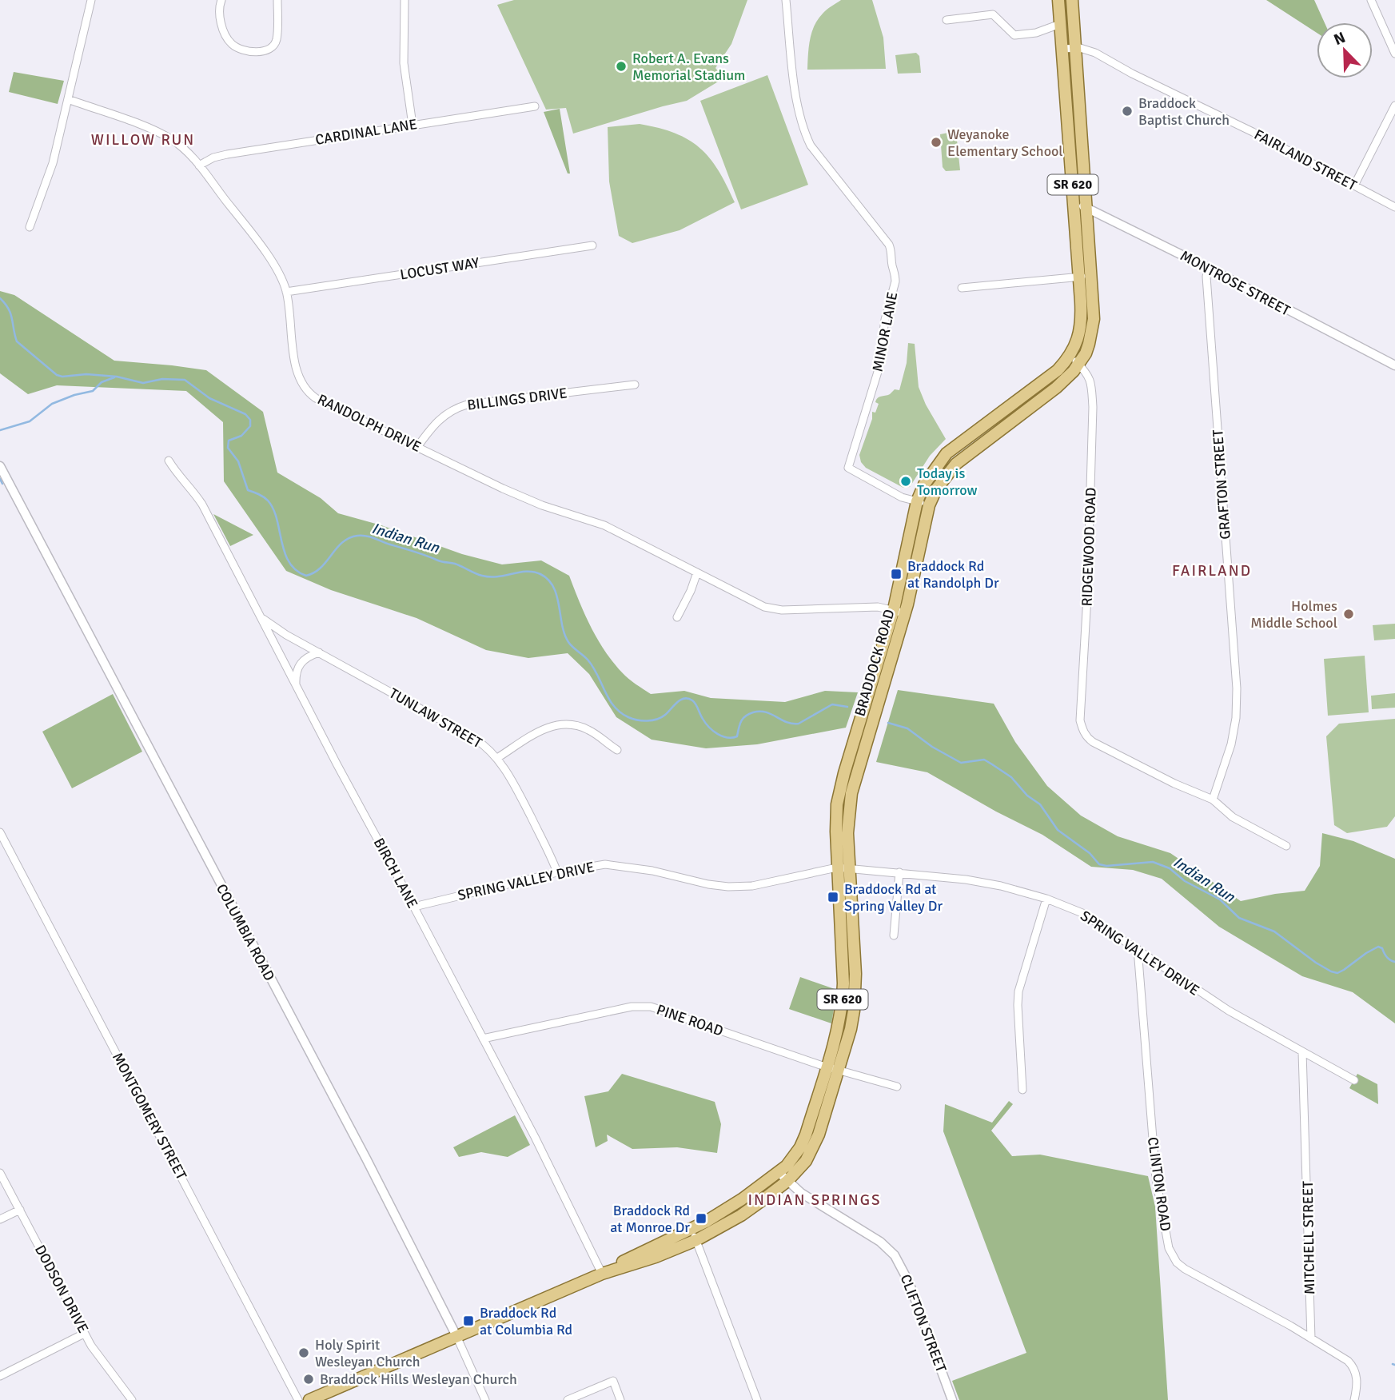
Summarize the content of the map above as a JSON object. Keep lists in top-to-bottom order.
{
  "streets": {
    "main road": ["SR 620", "BRADDOCK ROAD"],
    "street": [
      "CARDINAL LANE",
      "FAIRLAND STREET",
      "LOCUST WAY",
      "MONTROSE STREET",
      "MINOR LANE",
      "BILLINGS DRIVE",
      "RANDOLPH DRIVE",
      "GRAFTON STREET",
      "RIDGEWOOD ROAD",
      "TUNLAW STREET",
      "BIRCH LANE",
      "SPRING VALLEY DRIVE",
      "COLUMBIA ROAD",
      "PINE ROAD",
      "MONTGOMERY STREET",
      "CLINTON ROAD",
      "MITCHELL STREET",
      "DODSON DRIVE",
      "CLIFTON STREET"
    ]
  },
  "crossings": [
    ["CARDINAL LANE", "RANDOLPH DRIVE"],
    ["FAIRLAND STREET", "BRADDOCK ROAD"],
    ["LOCUST WAY", "RANDOLPH DRIVE"],
    ["MONTROSE STREET", "GRAFTON STREET"],
    ["MONTROSE STREET", "BRADDOCK ROAD"],
    ["MINOR LANE", "BRADDOCK ROAD"],
    ["BILLINGS DRIVE", "RANDOLPH DRIVE"],
    ["RANDOLPH DRIVE", "BRADDOCK ROAD"],
    ["GRAFTON STREET", "RIDGEWOOD ROAD"],
    ["RIDGEWOOD ROAD", "BRADDOCK ROAD"],
    ["BRADDOCK ROAD", "BIRCH LANE"],
    ["BRADDOCK ROAD", "SPRING VALLEY DRIVE"],
    ["BRADDOCK ROAD", "COLUMBIA ROAD"],
    ["BRADDOCK ROAD", "PINE ROAD"],
    ["BRADDOCK ROAD", "CLIFTON STREET"],
    ["TUNLAW STREET", "BIRCH LANE"],
    ["TUNLAW STREET", "SPRING VALLEY DRIVE"],
    ["BIRCH LANE", "SPRING VALLEY DRIVE"],
    ["BIRCH LANE", "PINE ROAD"],
    ["SPRING VALLEY DRIVE", "CLINTON ROAD"],
    ["SPRING VALLEY DRIVE", "MITCHELL STREET"],
    ["CLINTON ROAD", "MITCHELL STREET"]
  ],
  "districts": ["WILLOW RUN", "FAIRLAND", "INDIAN SPRINGS"],
  "water": ["Indian Run"],
  "places": {
    "other": [
      "Robert A. Evans Memorial Stadium",
      "Braddock Baptist Church",
      "Weyanoke Elementary School",
      "Today is Tomorrow",
      "Holmes Middle School",
      "Holy Spirit Wesleyan Church",
      "Braddock Hills Wesleyan Church"
    ],
    "transit": [
      "Braddock Rd at Randolph Dr",
      "Braddock Rd at Spring Valley Dr",
      "Braddock Rd at Monroe Dr",
      "Braddock Rd at Columbia Rd"
    ]
  },
  "north": "top left"
}
